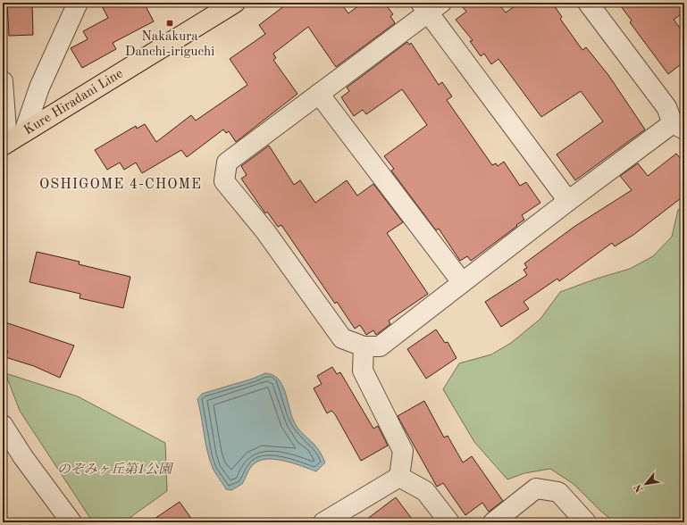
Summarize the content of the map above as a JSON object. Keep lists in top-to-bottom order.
{
  "streets": {
    "main road": ["Kure Hiradani Line"]
  },
  "districts": ["OSHIGOME 4-CHOME"],
  "parks": ["のぞみヶ丘第1公園"],
  "places": {
    "transit": ["Nakakura Danchi-iriguchi"]
  },
  "north": "bottom left"
}
